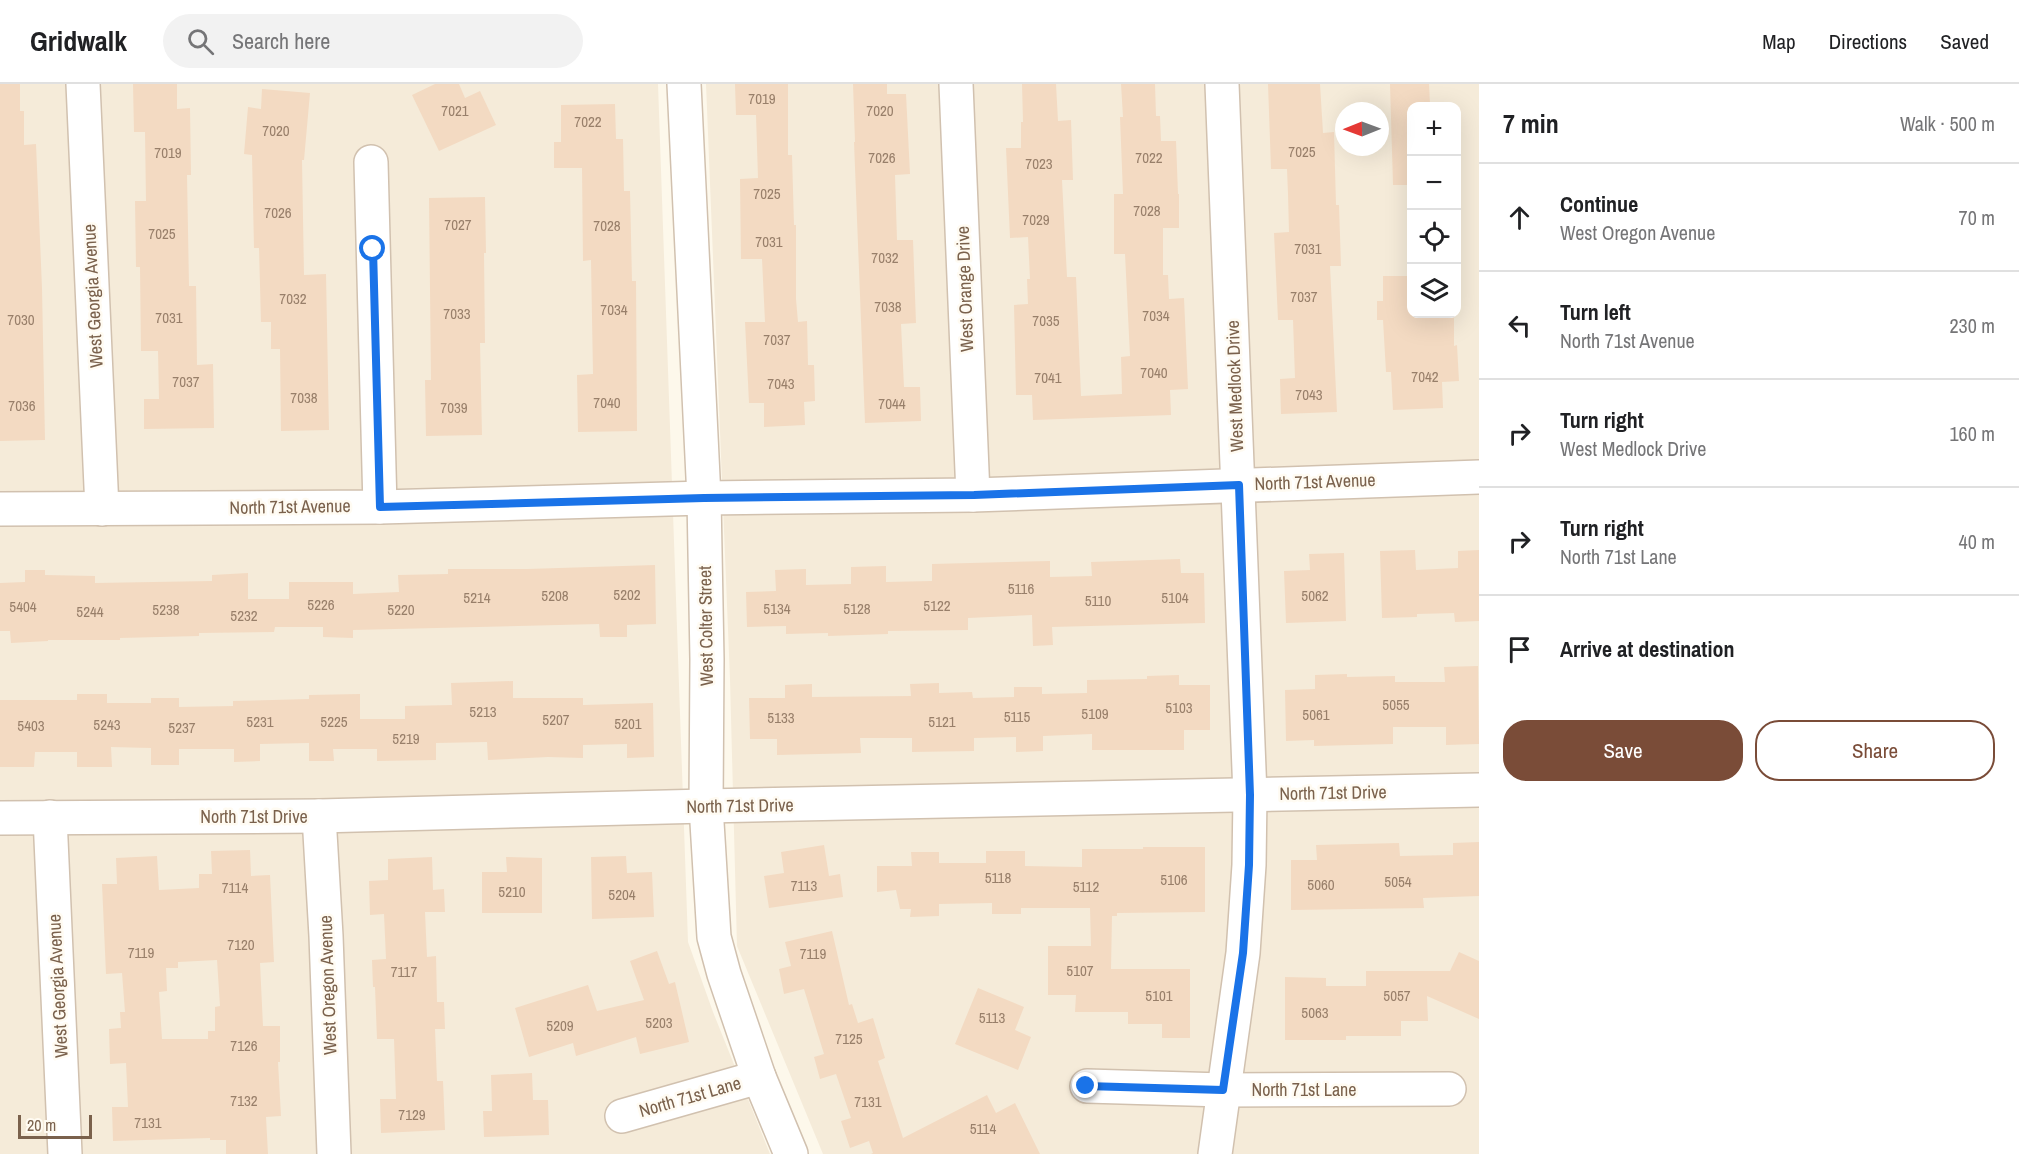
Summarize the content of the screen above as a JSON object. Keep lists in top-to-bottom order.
{
  "streets": {
    "street": [
      "West Orange Drive",
      "West Georgia Avenue",
      "West Medlock Drive",
      "North 71st Avenue",
      "West Colter Street",
      "North 71st Drive",
      "West Oregon Avenue",
      "North 71st Lane"
    ]
  },
  "crossings": [
    ["West Orange Drive", "North 71st Avenue"],
    ["West Georgia Avenue", "North 71st Avenue"],
    ["West Georgia Avenue", "North 71st Drive"],
    ["West Medlock Drive", "North 71st Avenue"],
    ["West Medlock Drive", "North 71st Drive"],
    ["West Medlock Drive", "North 71st Lane"],
    ["North 71st Avenue", "West Colter Street"],
    ["West Colter Street", "North 71st Drive"],
    ["West Colter Street", "North 71st Lane"],
    ["North 71st Drive", "West Oregon Avenue"]
  ],
  "house_numbers": [
    "7019",
    "7021",
    "7020",
    "7022",
    "7020",
    "7025",
    "7019",
    "7026",
    "7022",
    "7023",
    "7025",
    "7028",
    "7026",
    "7029",
    "7027",
    "7028",
    "7025",
    "7031",
    "7031",
    "7032",
    "7037",
    "7032",
    "7038",
    "7034",
    "7033",
    "7034",
    "7031",
    "7030",
    "7035",
    "7037",
    "7040",
    "7042",
    "7041",
    "7037",
    "7043",
    "7043",
    "7038",
    "7040",
    "7044",
    "7036",
    "7039",
    "5116",
    "5202",
    "5208",
    "5062",
    "5214",
    "5104",
    "5110",
    "5226",
    "5122",
    "5404",
    "5134",
    "5128",
    "5238",
    "5220",
    "5244",
    "5232",
    "5055",
    "5103",
    "5213",
    "5109",
    "5061",
    "5115",
    "5133",
    "5207",
    "5231",
    "5225",
    "5121",
    "5201",
    "5243",
    "5403",
    "5237",
    "5219",
    "5118",
    "5106",
    "5054",
    "5060",
    "7113",
    "5112",
    "7114",
    "5210",
    "5204",
    "7120",
    "7119",
    "7119",
    "5107",
    "7117",
    "5101",
    "5057",
    "5063",
    "5113",
    "5203",
    "5209",
    "7125",
    "7126",
    "7132",
    "7131",
    "7129",
    "7131",
    "5114"
  ],
  "scale_bar": "20 m",
  "north": "left",
  "page": {
    "header": "Gridwalk",
    "search": "Search here",
    "nav": ["Map", "Directions", "Saved"],
    "heading": ["7 min", "Walk · 500 m"],
    "map_buttons": ["+", "−"],
    "list": [
      ["Continue", "West Oregon Avenue", "70 m"],
      ["Turn left", "North 71st Avenue", "230 m"],
      ["Turn right", "West Medlock Drive", "160 m"],
      ["Turn right", "North 71st Lane", "40 m"],
      "Arrive at destination"
    ],
    "buttons": ["Save", "Share"],
    "scale": "20 m"
  }
}
